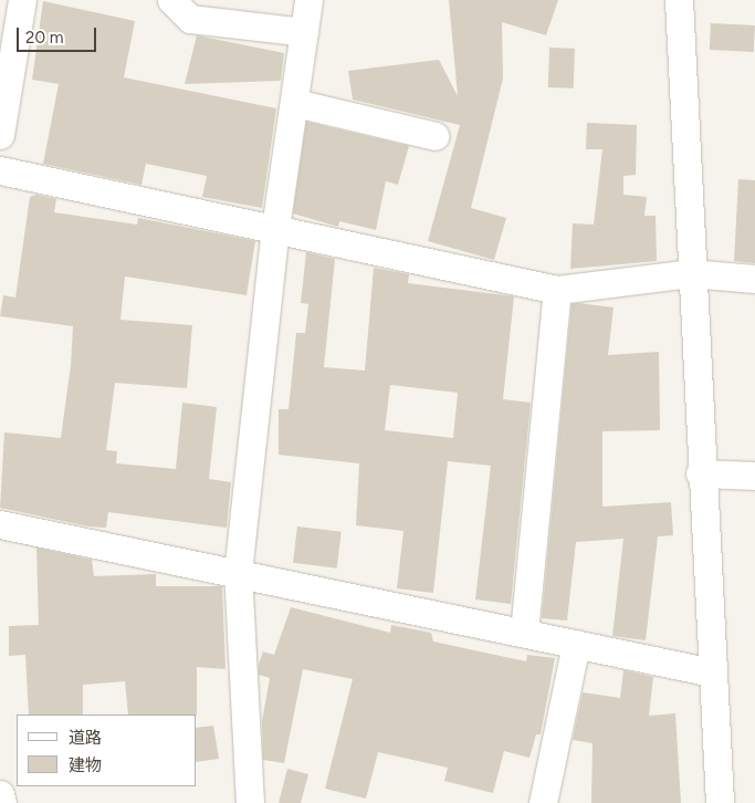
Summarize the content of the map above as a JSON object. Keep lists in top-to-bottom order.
{
  "legend": ["道路", "建物"],
  "scale_bar": "20 m"
}
